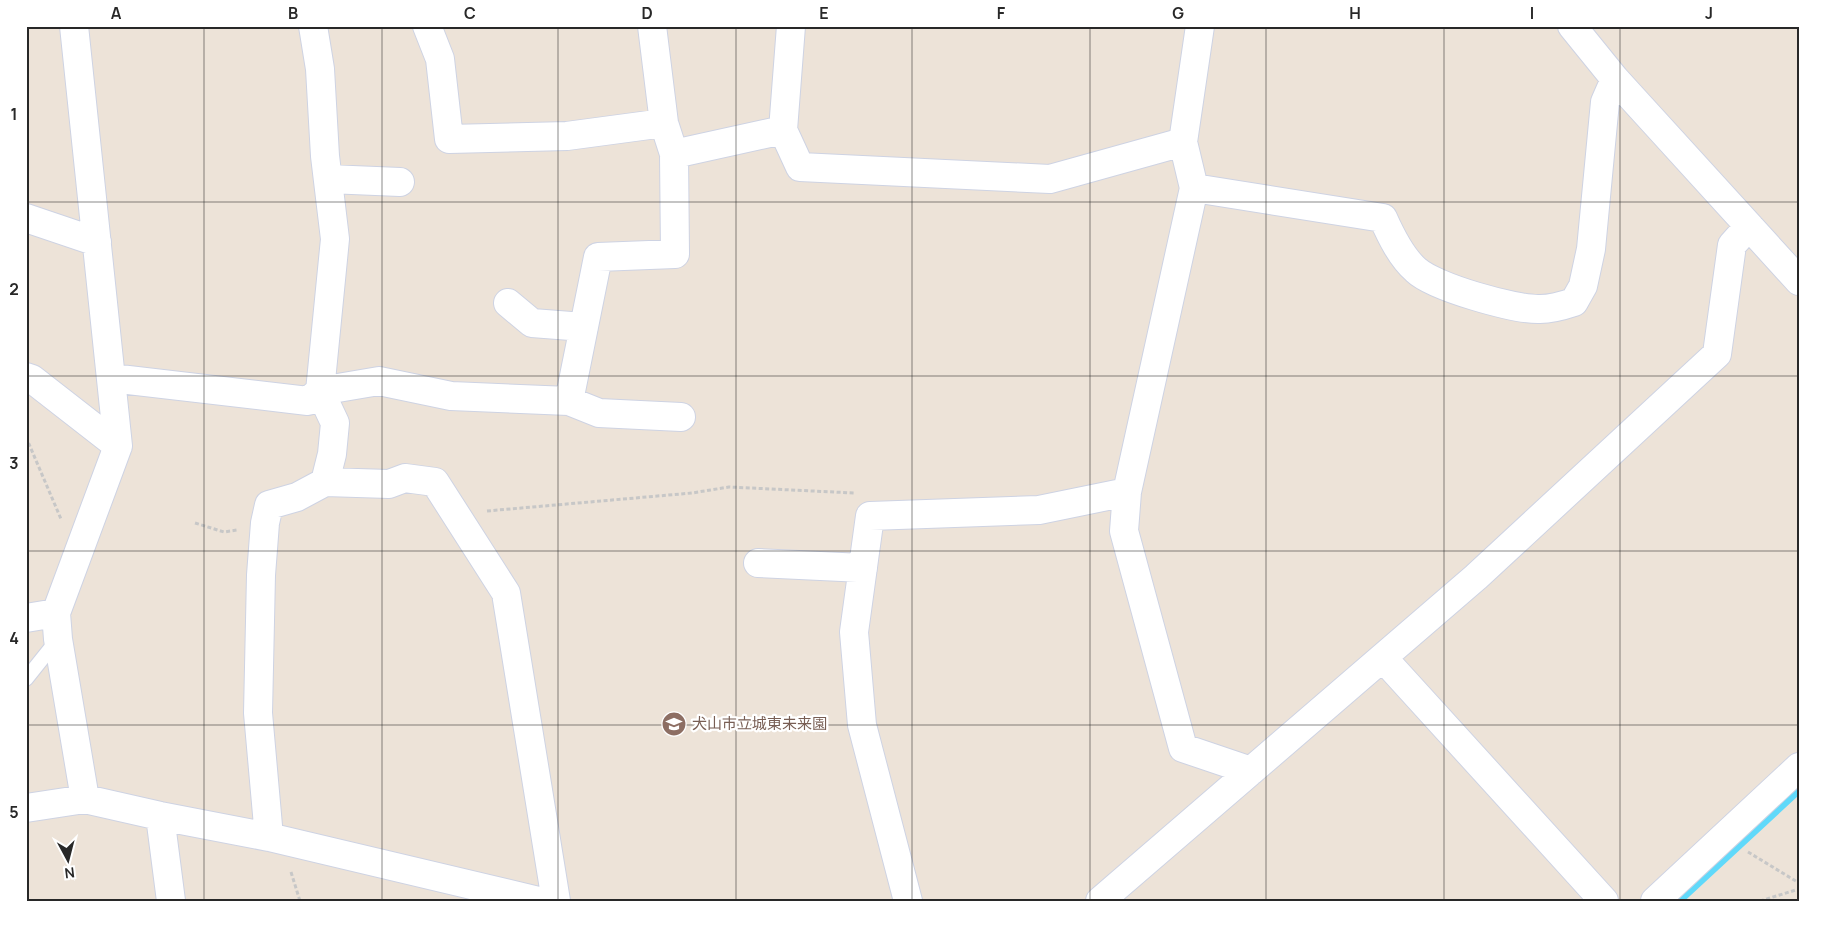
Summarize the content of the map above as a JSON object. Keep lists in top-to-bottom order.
{
  "places": {
    "school or university": ["犬山市立城東未来園"]
  },
  "north": "bottom",
  "grid": {
    "columns": [
      "A",
      "B",
      "C",
      "D",
      "E",
      "F",
      "G",
      "H",
      "I",
      "J"
    ],
    "rows": [
      "1",
      "2",
      "3",
      "4",
      "5"
    ]
  }
}
